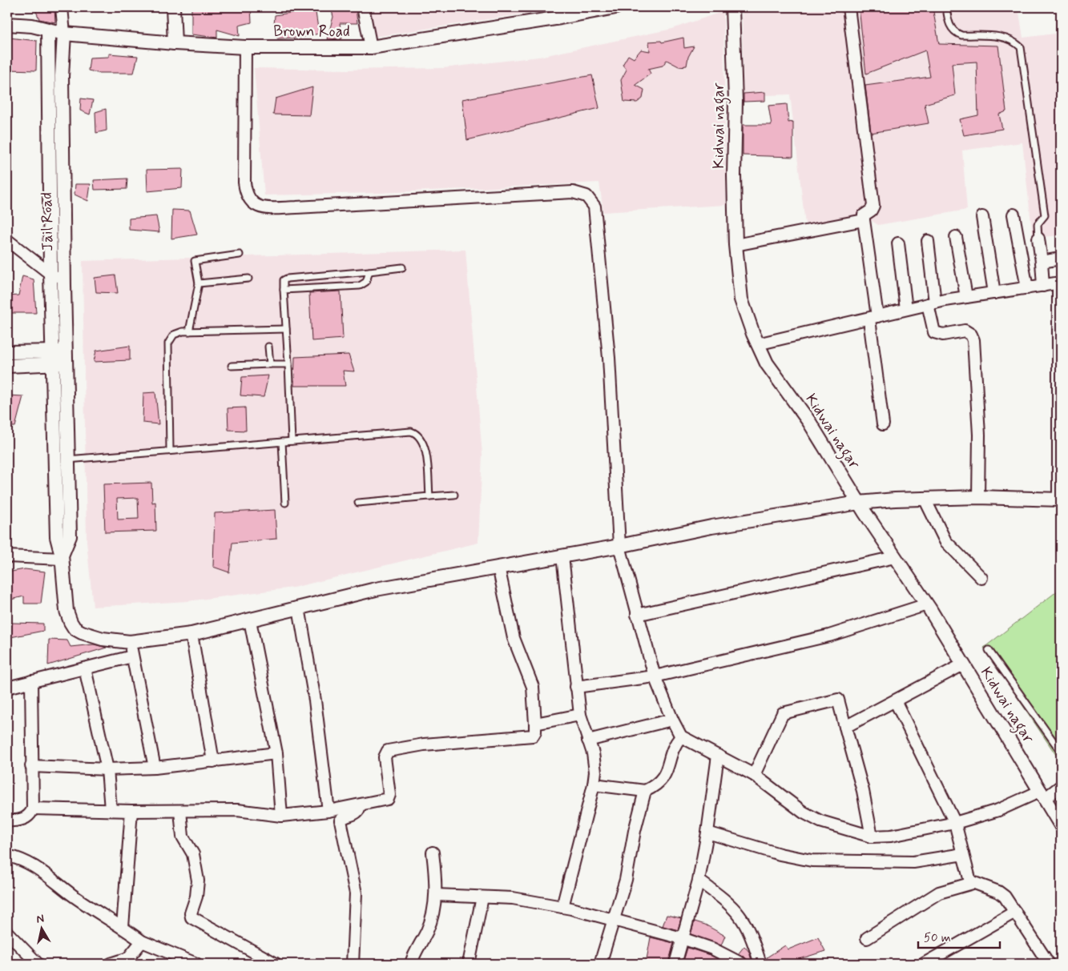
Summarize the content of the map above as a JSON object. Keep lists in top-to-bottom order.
{
  "streets": {
    "street": ["Brown Road", "Kidwai nagar", "Jail Road"]
  },
  "crossings": [
    ["Brown Road", "Jail Road"]
  ],
  "scale_bar": "50 m",
  "north": "top"
}
